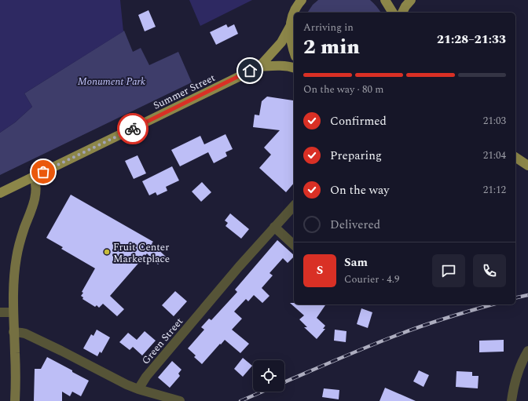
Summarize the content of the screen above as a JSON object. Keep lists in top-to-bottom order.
{
  "streets": {
    "main road": ["Summer Street"],
    "street": ["Green Street"]
  },
  "parks": ["Monument Park"],
  "places": ["Fruit Center Marketplace"],
  "page": {
    "heading": ["2 min", "Arriving in", "21:28–21:33"],
    "panel": ["Sam", "Courier · 4.9"],
    "bar": "On the way · 80 m",
    "list": [
      ["Confirmed", "21:03"],
      ["Preparing", "21:04"],
      ["On the way", "21:12"],
      "Delivered"
    ],
    "round": "S"
  }
}
